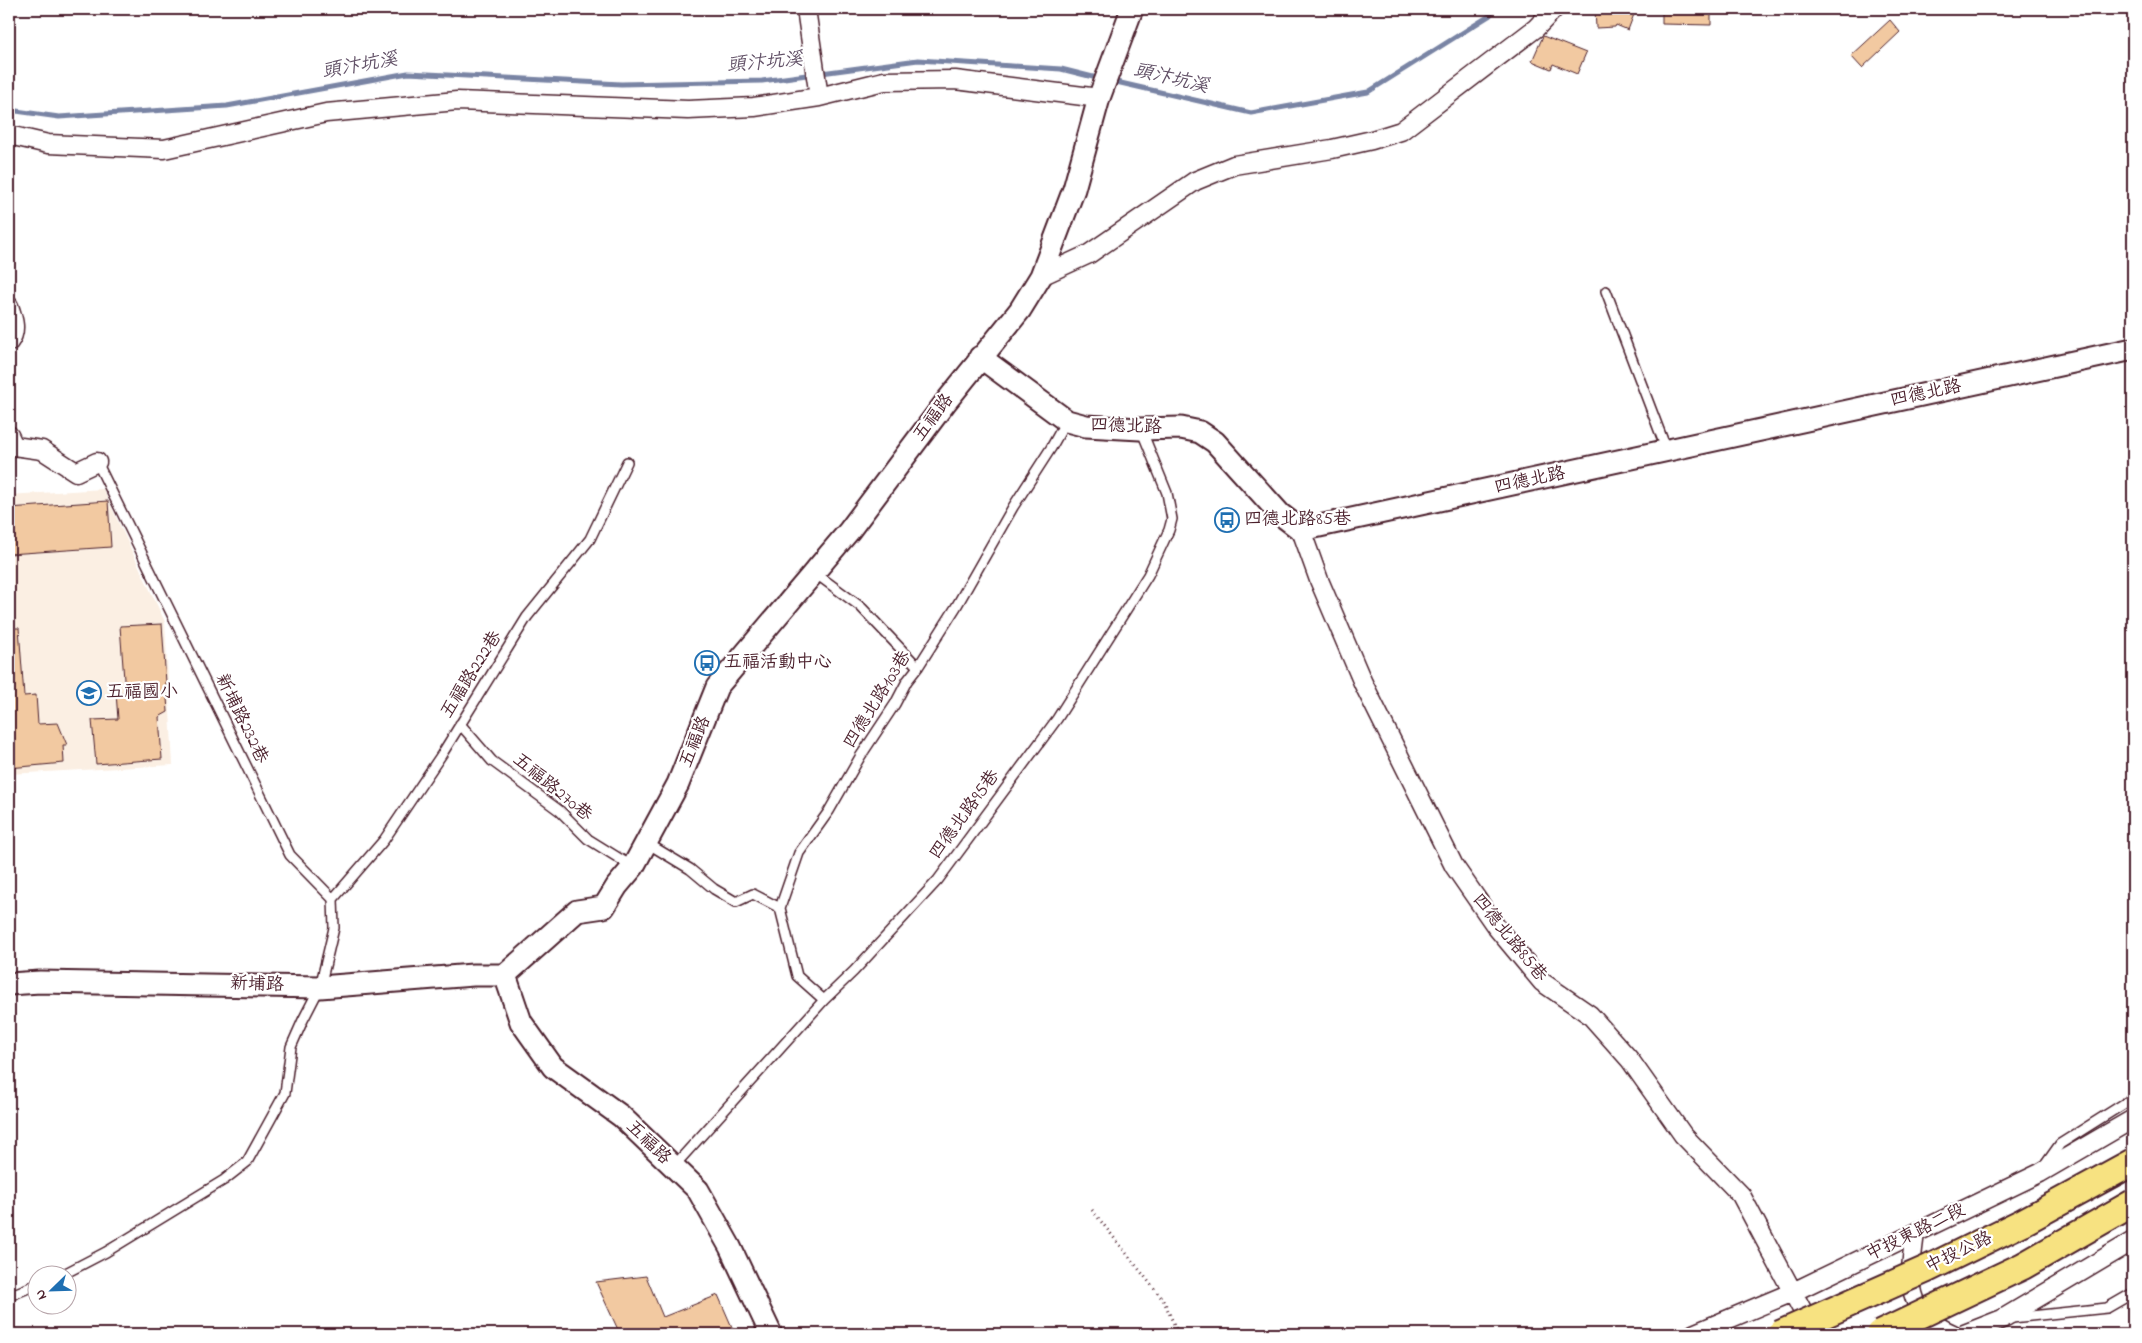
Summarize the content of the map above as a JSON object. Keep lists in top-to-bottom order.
{
  "streets": {
    "main road": ["中投公路"],
    "street": [
      "四德北路",
      "五福路",
      "四德北路85巷",
      "新埔路",
      "中投東路二段"
    ],
    "lane": [
      "五福路222巷",
      "四德北路103巷",
      "新埔路232巷",
      "五福路270巷",
      "四德北路95巷"
    ]
  },
  "crossings": [
    ["四德北路", "五福路"],
    ["四德北路", "四德北路103巷"],
    ["四德北路", "四德北路95巷"],
    ["四德北路", "四德北路85巷"],
    ["五福路", "五福路270巷"],
    ["五福路", "四德北路95巷"],
    ["五福路", "新埔路"],
    ["五福路222巷", "新埔路232巷"],
    ["五福路222巷", "五福路270巷"],
    ["四德北路85巷", "中投東路二段"]
  ],
  "water": ["頭汴坑溪"],
  "places": {
    "bus stop": ["四德北路85巷", "五福活動中心"],
    "school or university": ["五福國小"]
  },
  "north": "bottom left"
}
